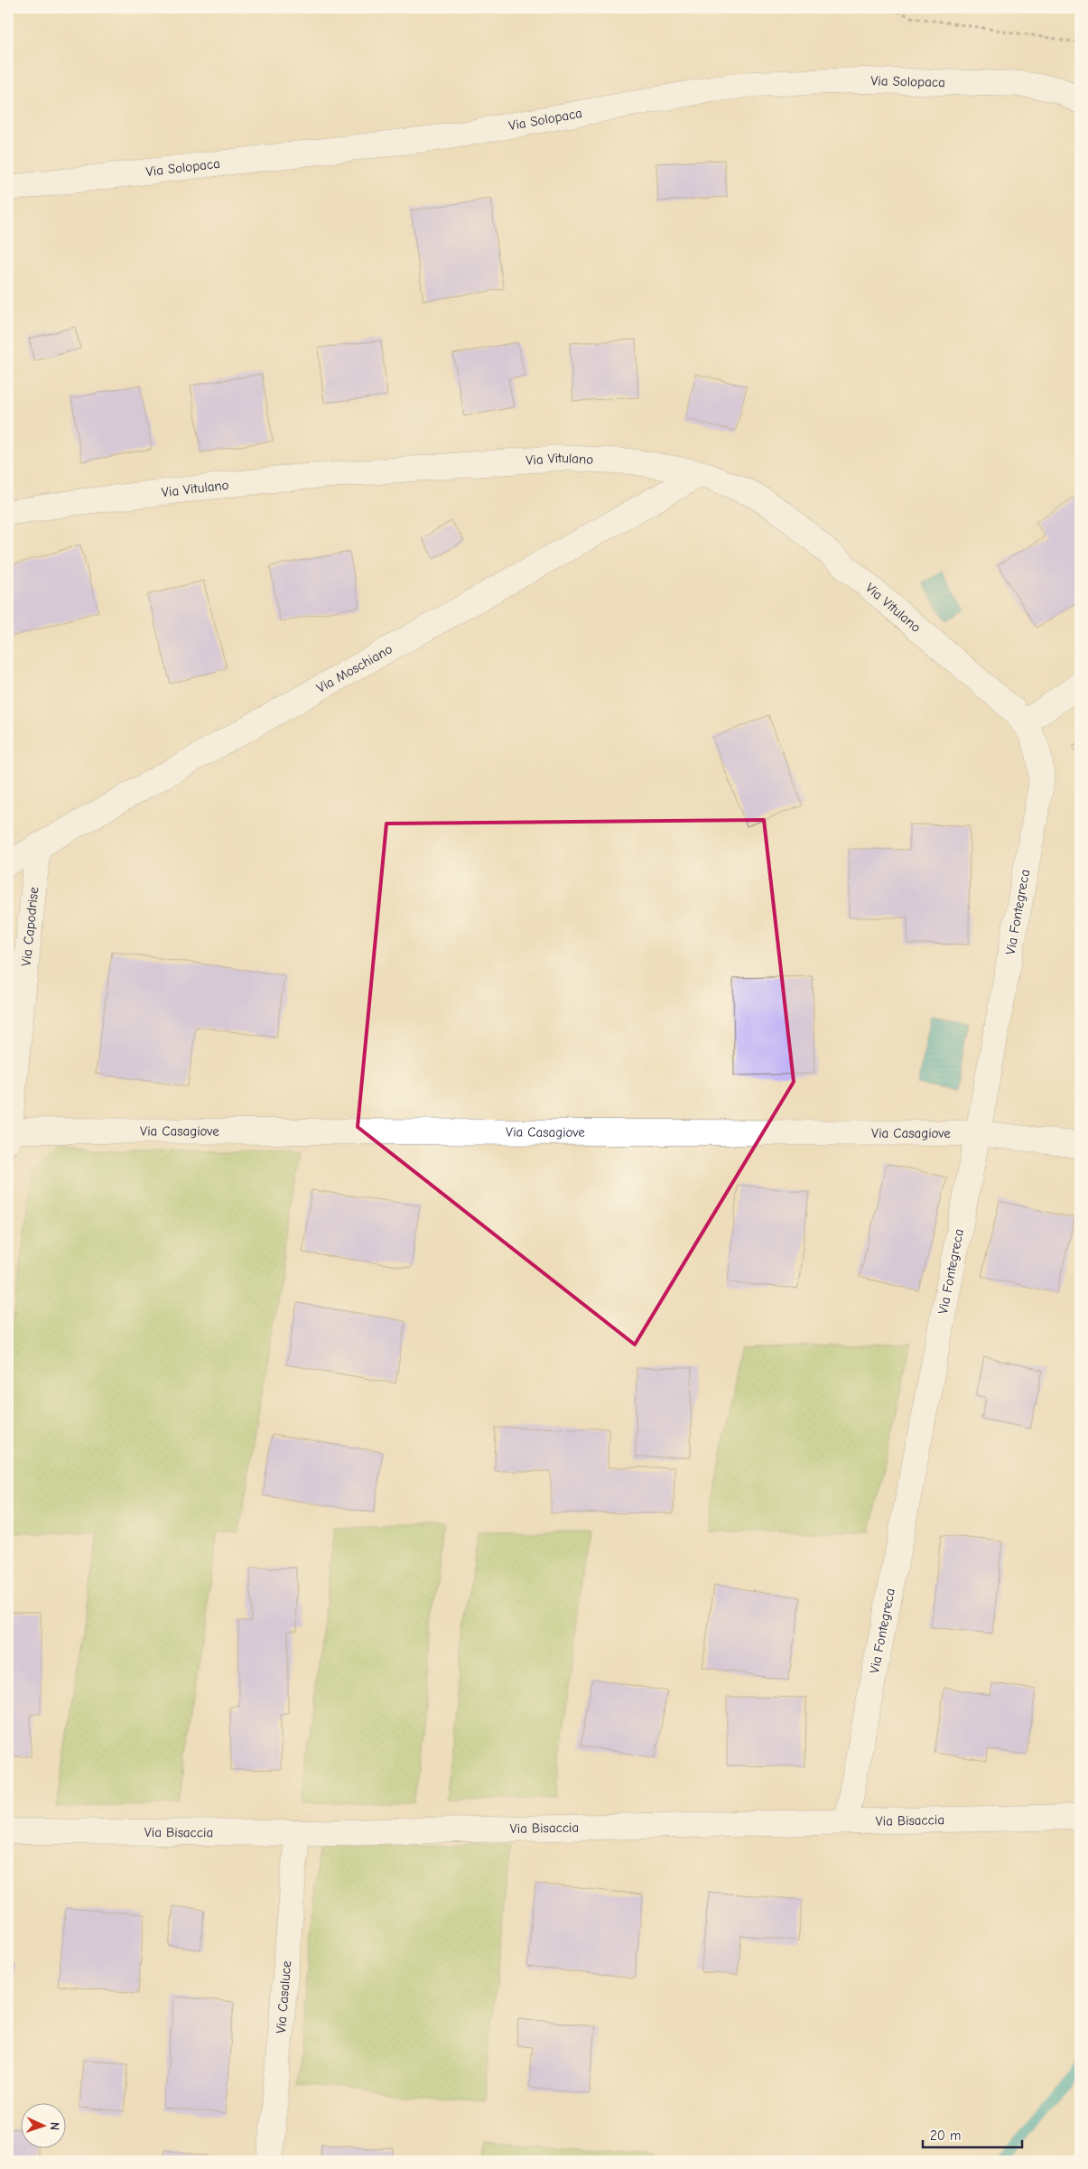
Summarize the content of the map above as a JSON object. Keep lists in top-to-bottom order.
{
  "streets": {
    "street": [
      "Via Solopaca",
      "Via Vitulano",
      "Via Moschiano",
      "Via Fontegreca",
      "Via Capodrise",
      "Via Casagiove",
      "Via Bisaccia",
      "Via Casaluce"
    ]
  },
  "crossings": [
    ["Via Vitulano", "Via Moschiano"],
    ["Via Vitulano", "Via Fontegreca"],
    ["Via Moschiano", "Via Capodrise"],
    ["Via Fontegreca", "Via Casagiove"],
    ["Via Fontegreca", "Via Bisaccia"],
    ["Via Capodrise", "Via Casagiove"],
    ["Via Bisaccia", "Via Casaluce"]
  ],
  "scale_bar": "20 m",
  "north": "right"
}
